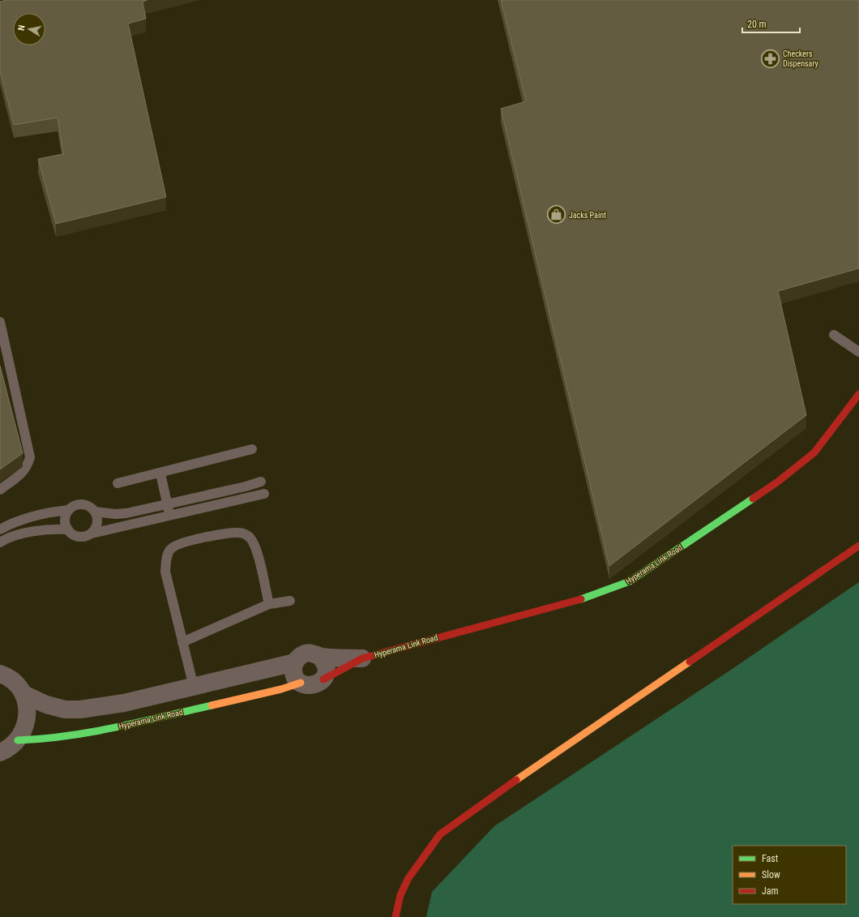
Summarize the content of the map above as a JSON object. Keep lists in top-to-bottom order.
{
  "streets": {
    "main road": ["Hyperama Link Road"]
  },
  "places": {
    "pharmacy": ["Checkers Dispensary"],
    "shop": ["Jacks Paint"]
  },
  "legend": ["Fast", "Slow", "Jam"],
  "scale_bar": "20 m",
  "north": "left"
}
